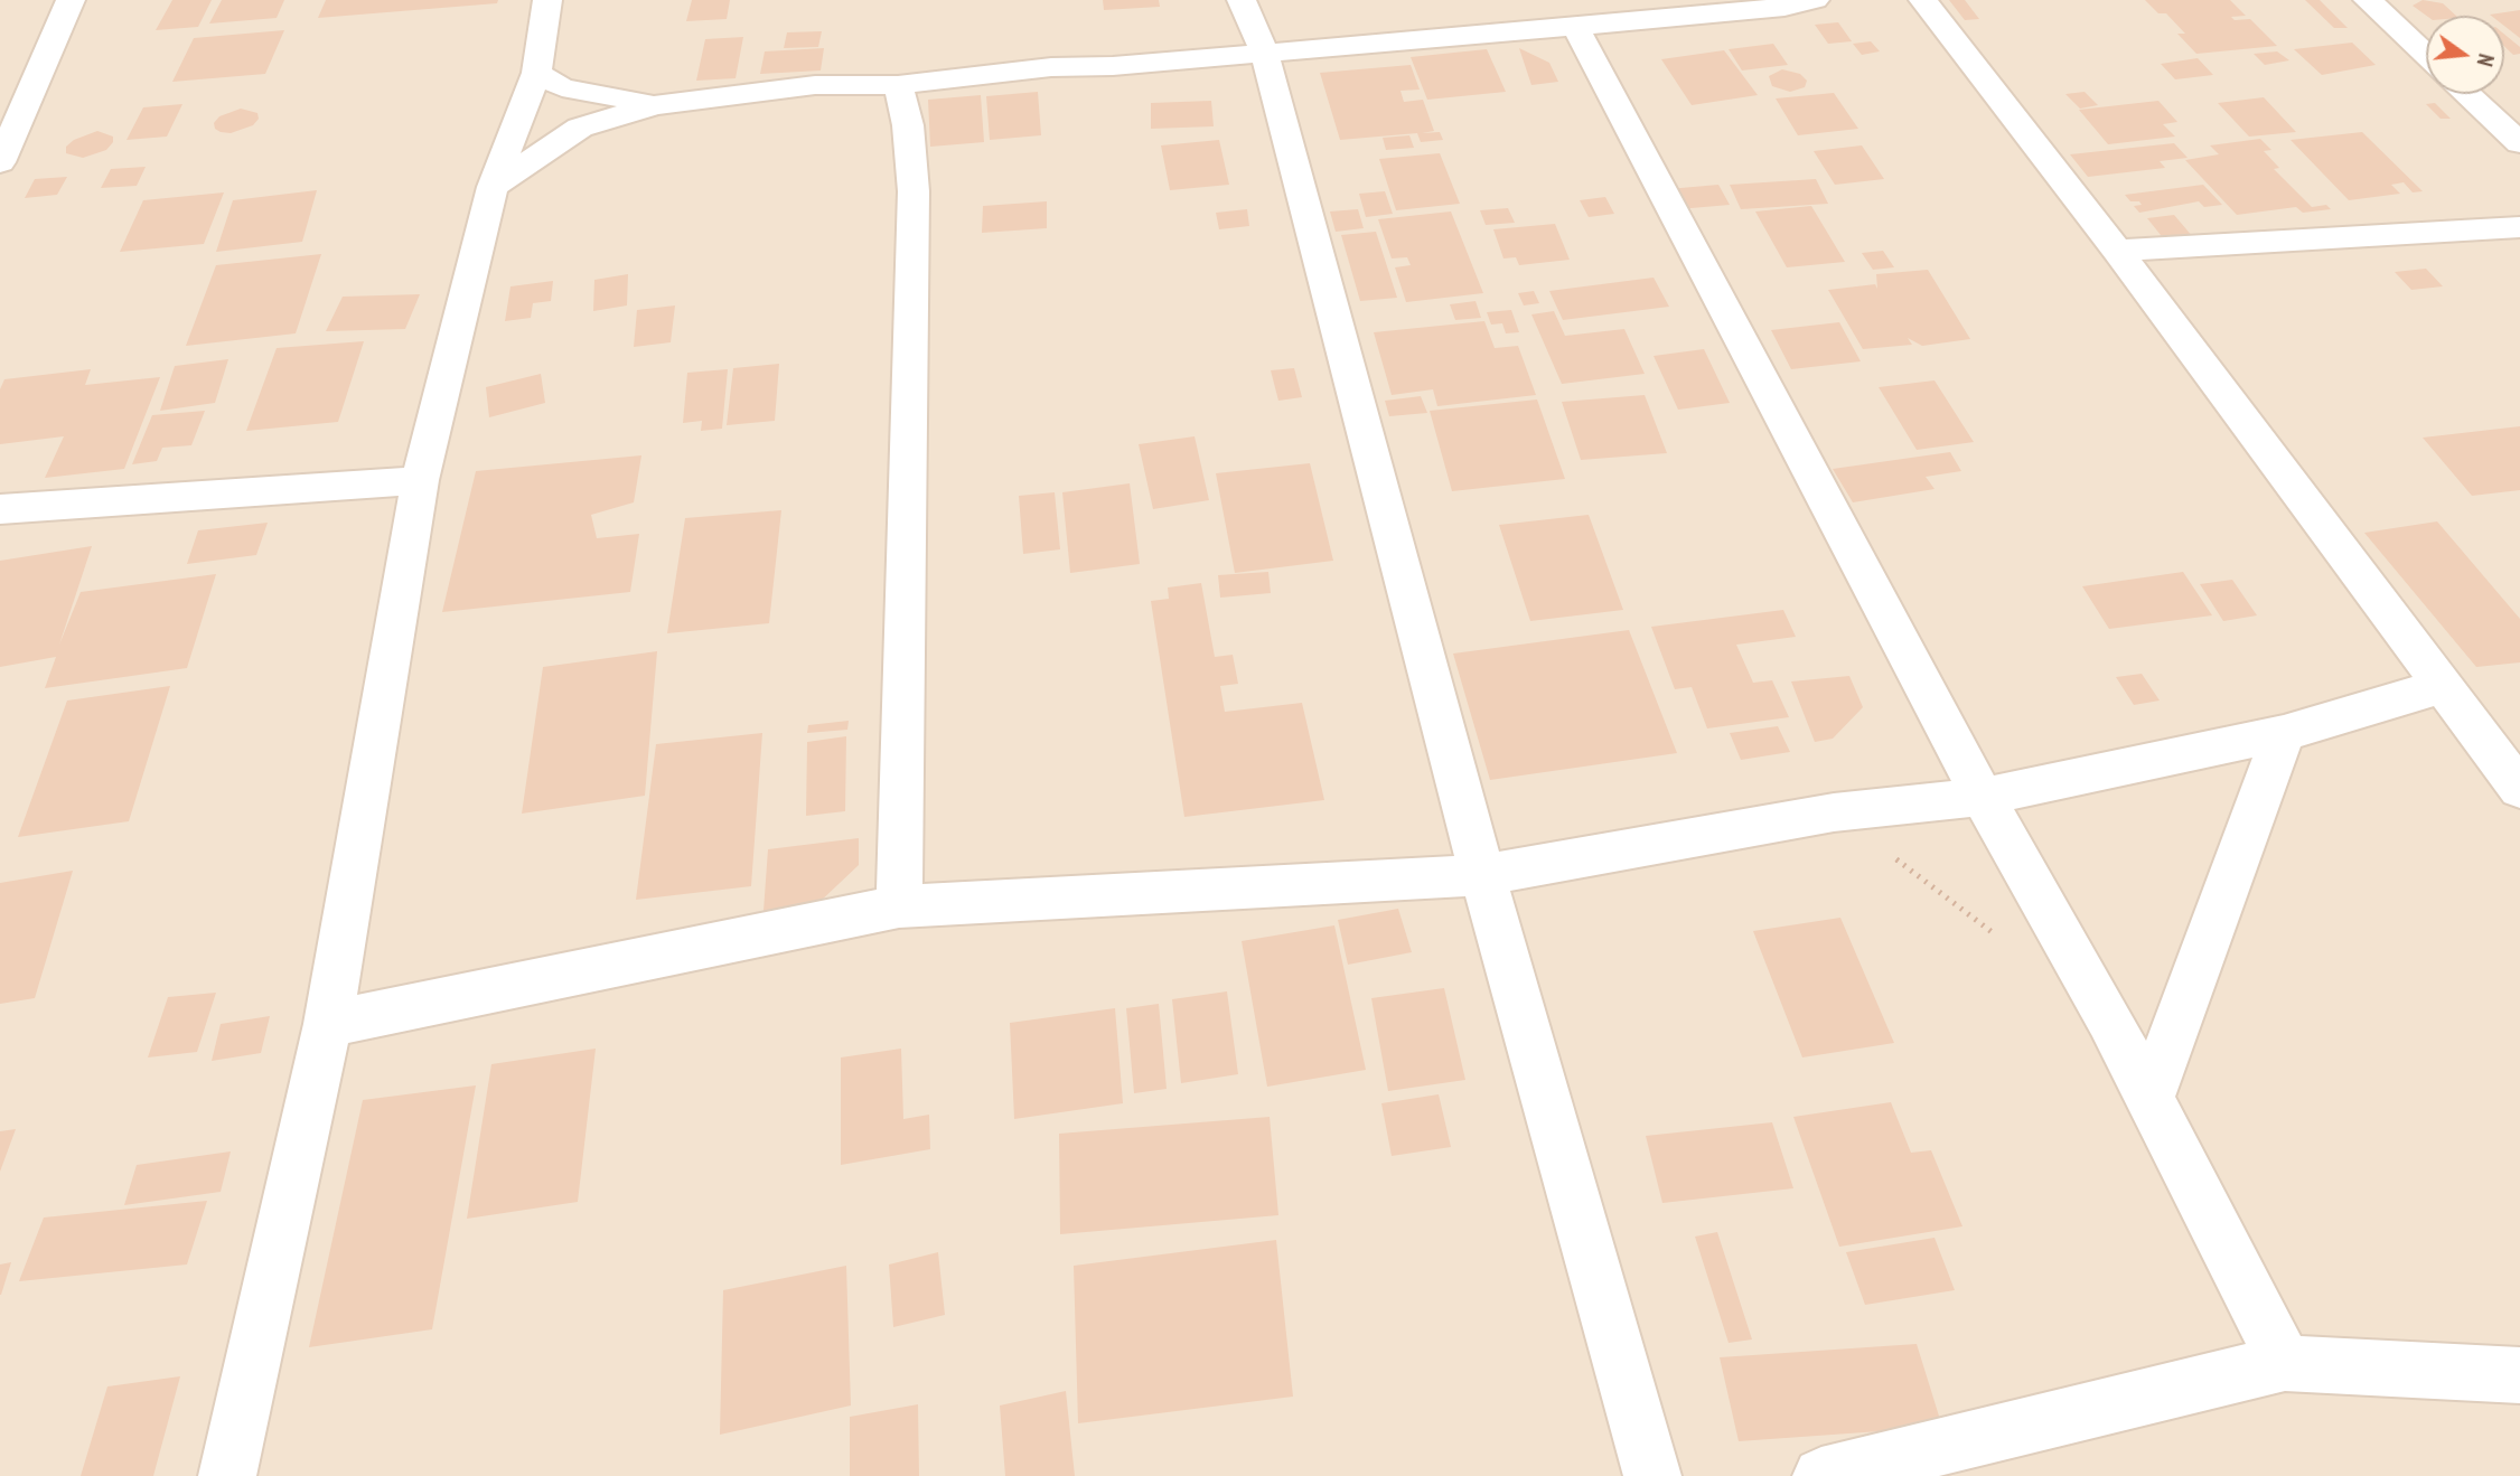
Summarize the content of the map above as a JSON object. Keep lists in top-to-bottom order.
{
  "north": "right"
}
